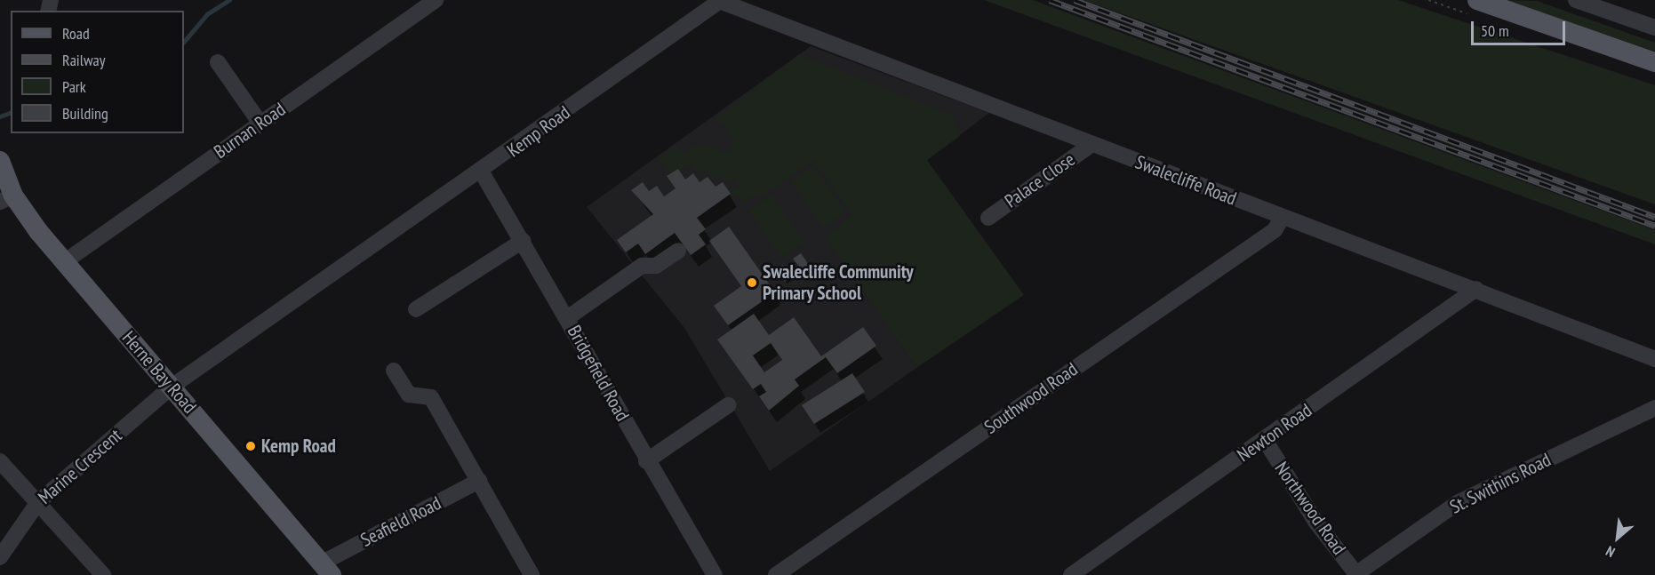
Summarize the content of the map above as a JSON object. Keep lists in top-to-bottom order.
{
  "streets": {
    "main road": ["Herne Bay Road"],
    "street": [
      "Burnan Road",
      "Kemp Road",
      "Palace Close",
      "Swalecliffe Road",
      "Bridgefield Road",
      "Southwood Road",
      "Newton Road",
      "Marine Crescent",
      "St. Swithins Road",
      "Northwood Road",
      "Seafield Road"
    ]
  },
  "crossings": [
    ["Burnan Road", "Herne Bay Road"],
    ["Kemp Road", "Swalecliffe Road"],
    ["Kemp Road", "Herne Bay Road"],
    ["Kemp Road", "Bridgefield Road"],
    ["Kemp Road", "Marine Crescent"],
    ["Palace Close", "Swalecliffe Road"],
    ["Swalecliffe Road", "Southwood Road"],
    ["Swalecliffe Road", "Newton Road"],
    ["Herne Bay Road", "Marine Crescent"],
    ["Herne Bay Road", "Seafield Road"],
    ["Newton Road", "Northwood Road"],
    ["St. Swithins Road", "Northwood Road"]
  ],
  "places": ["Swalecliffe Community Primary School", "Kemp Road"],
  "legend": [
    "Road",
    "Railway",
    "Park",
    "Building"
  ],
  "scale_bar": "50 m",
  "north": "bottom left"
}
